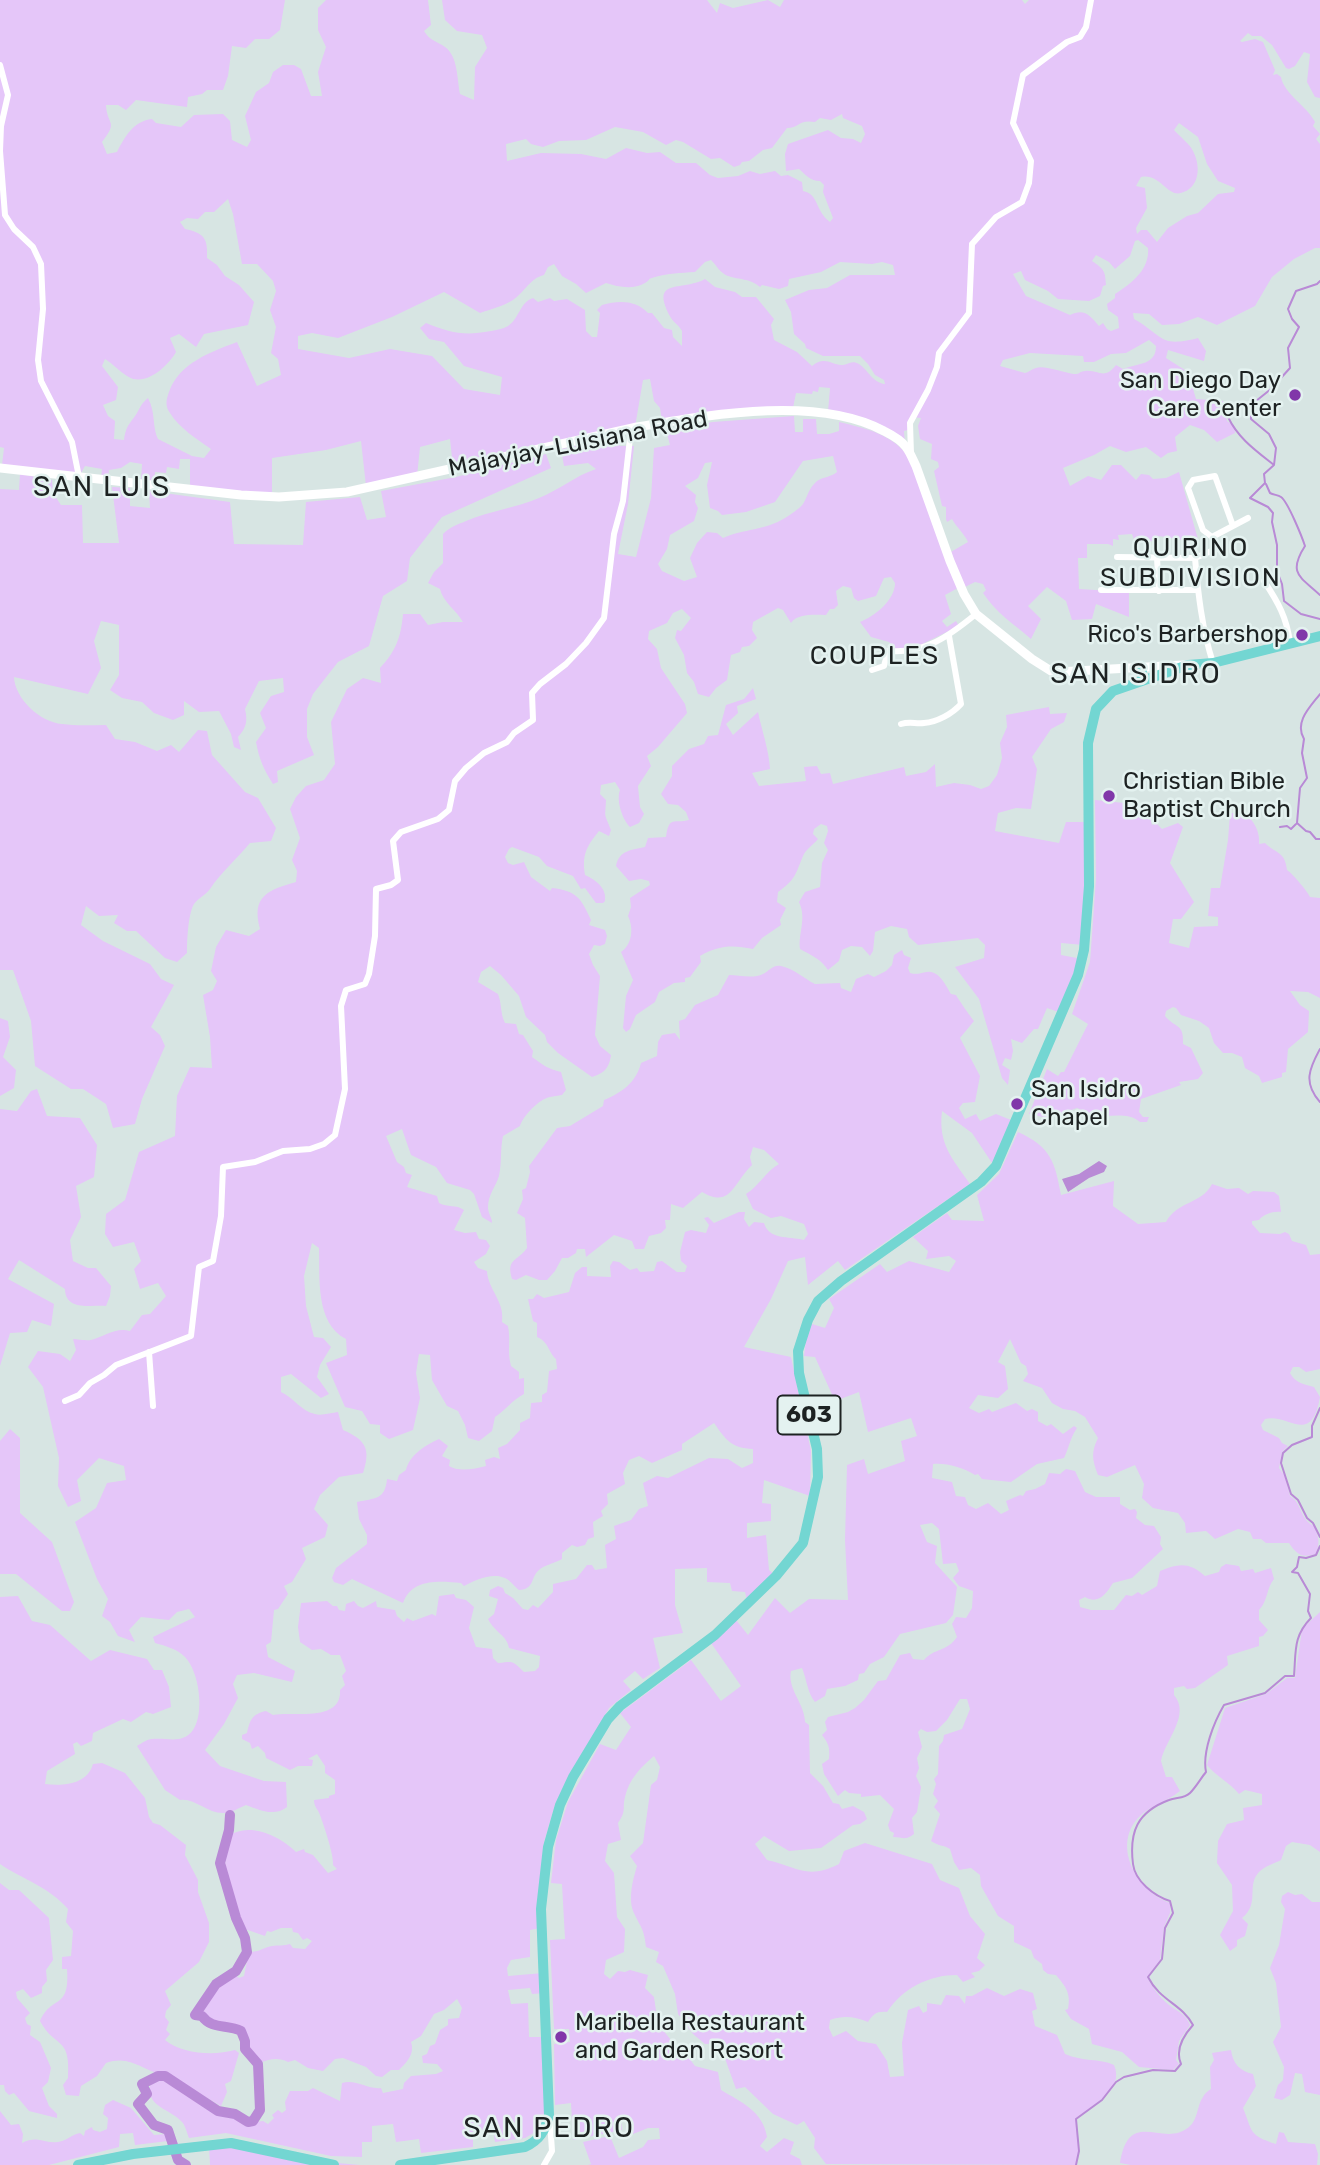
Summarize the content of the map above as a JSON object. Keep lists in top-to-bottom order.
{
  "streets": {
    "main road": ["603"],
    "street": ["Majayjay-Luisiana Road"]
  },
  "crossings": [
    ["Majayjay-Luisiana Road", "603"]
  ],
  "districts": [
    "SAN LUIS",
    "QUIRINO SUBDIVISION",
    "COUPLES",
    "SAN ISIDRO",
    "SAN PEDRO"
  ],
  "places": [
    "San Diego Day Care Center",
    "Rico's Barbershop",
    "Christian Bible Baptist Church",
    "San Isidro Chapel",
    "Maribella Restaurant and Garden Resort"
  ]
}
